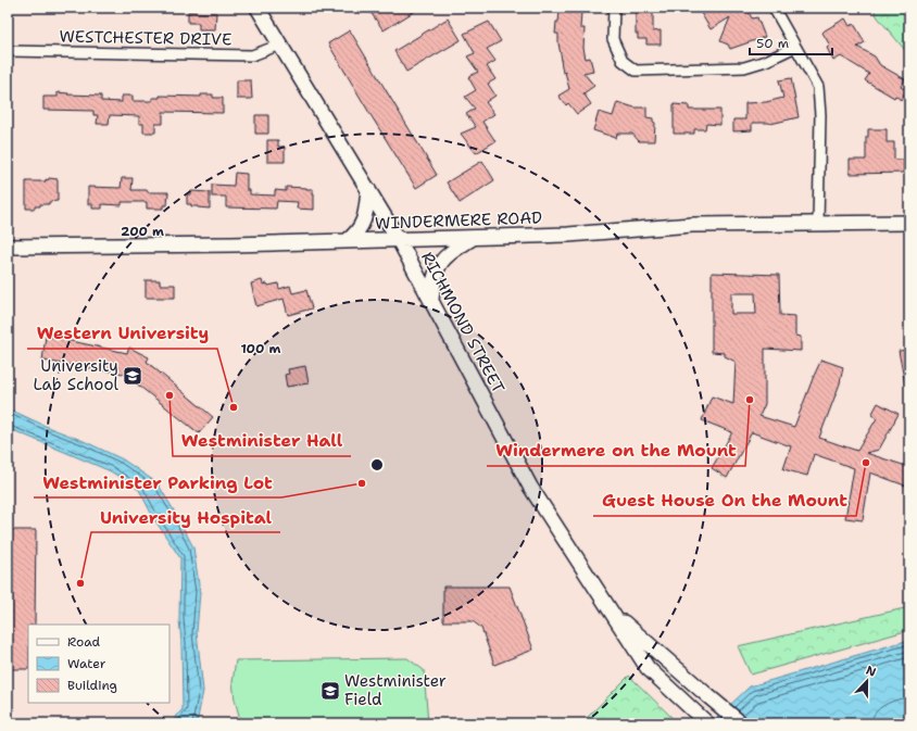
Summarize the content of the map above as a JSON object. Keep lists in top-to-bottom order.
{
  "streets": {
    "main road": ["WINDERMERE ROAD", "RICHMOND STREET"],
    "street": ["WESTCHESTER DRIVE"]
  },
  "crossings": [
    ["WESTCHESTER DRIVE", "RICHMOND STREET"],
    ["WINDERMERE ROAD", "RICHMOND STREET"]
  ],
  "places": {
    "school or university": ["University Lab School", "Westminister Field"],
    "other": [
      "Westminister Hall",
      "Windermere on the Mount",
      "Western University",
      "Guest House On the Mount",
      "Westminister Parking Lot",
      "University Hospital"
    ]
  },
  "legend": ["Road", "Water", "Building"],
  "scale_bar": "50 m",
  "north": "top",
  "rings": ["200 m", "100 m"]
}
